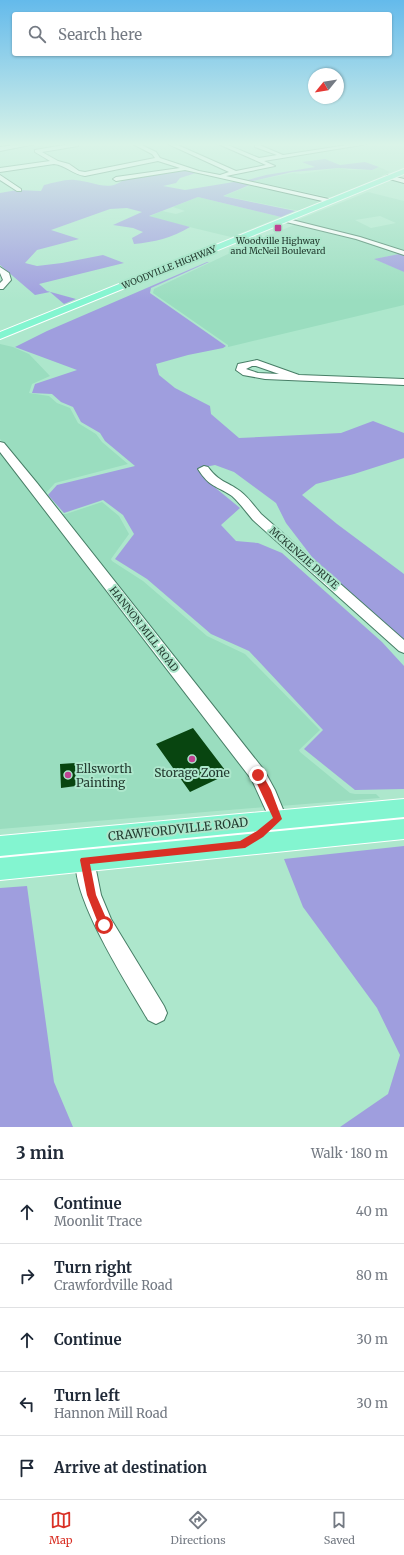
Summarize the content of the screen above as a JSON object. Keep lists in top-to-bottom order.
{
  "streets": {
    "main road": ["WOODVILLE HIGHWAY", "CRAWFORDVILLE ROAD"],
    "street": ["MCKENZIE DRIVE", "HANNON MILL ROAD"]
  },
  "crossings": [
    ["HANNON MILL ROAD", "CRAWFORDVILLE ROAD"]
  ],
  "places": {
    "transit": ["Woodville Highway and McNeil Boulevard"],
    "other": ["Storage Zone", "Ellsworth Painting"]
  },
  "north": "bottom left",
  "page": {
    "search": "Search here",
    "heading": ["3 min", "Walk · 180 m"],
    "list": [
      ["Continue", "Moonlit Trace", "40 m"],
      ["Turn right", "Crawfordville Road", "80 m"],
      ["Continue", "30 m"],
      ["Turn left", "Hannon Mill Road", "30 m"],
      "Arrive at destination"
    ],
    "nav": ["Map", "Directions", "Saved"]
  }
}
